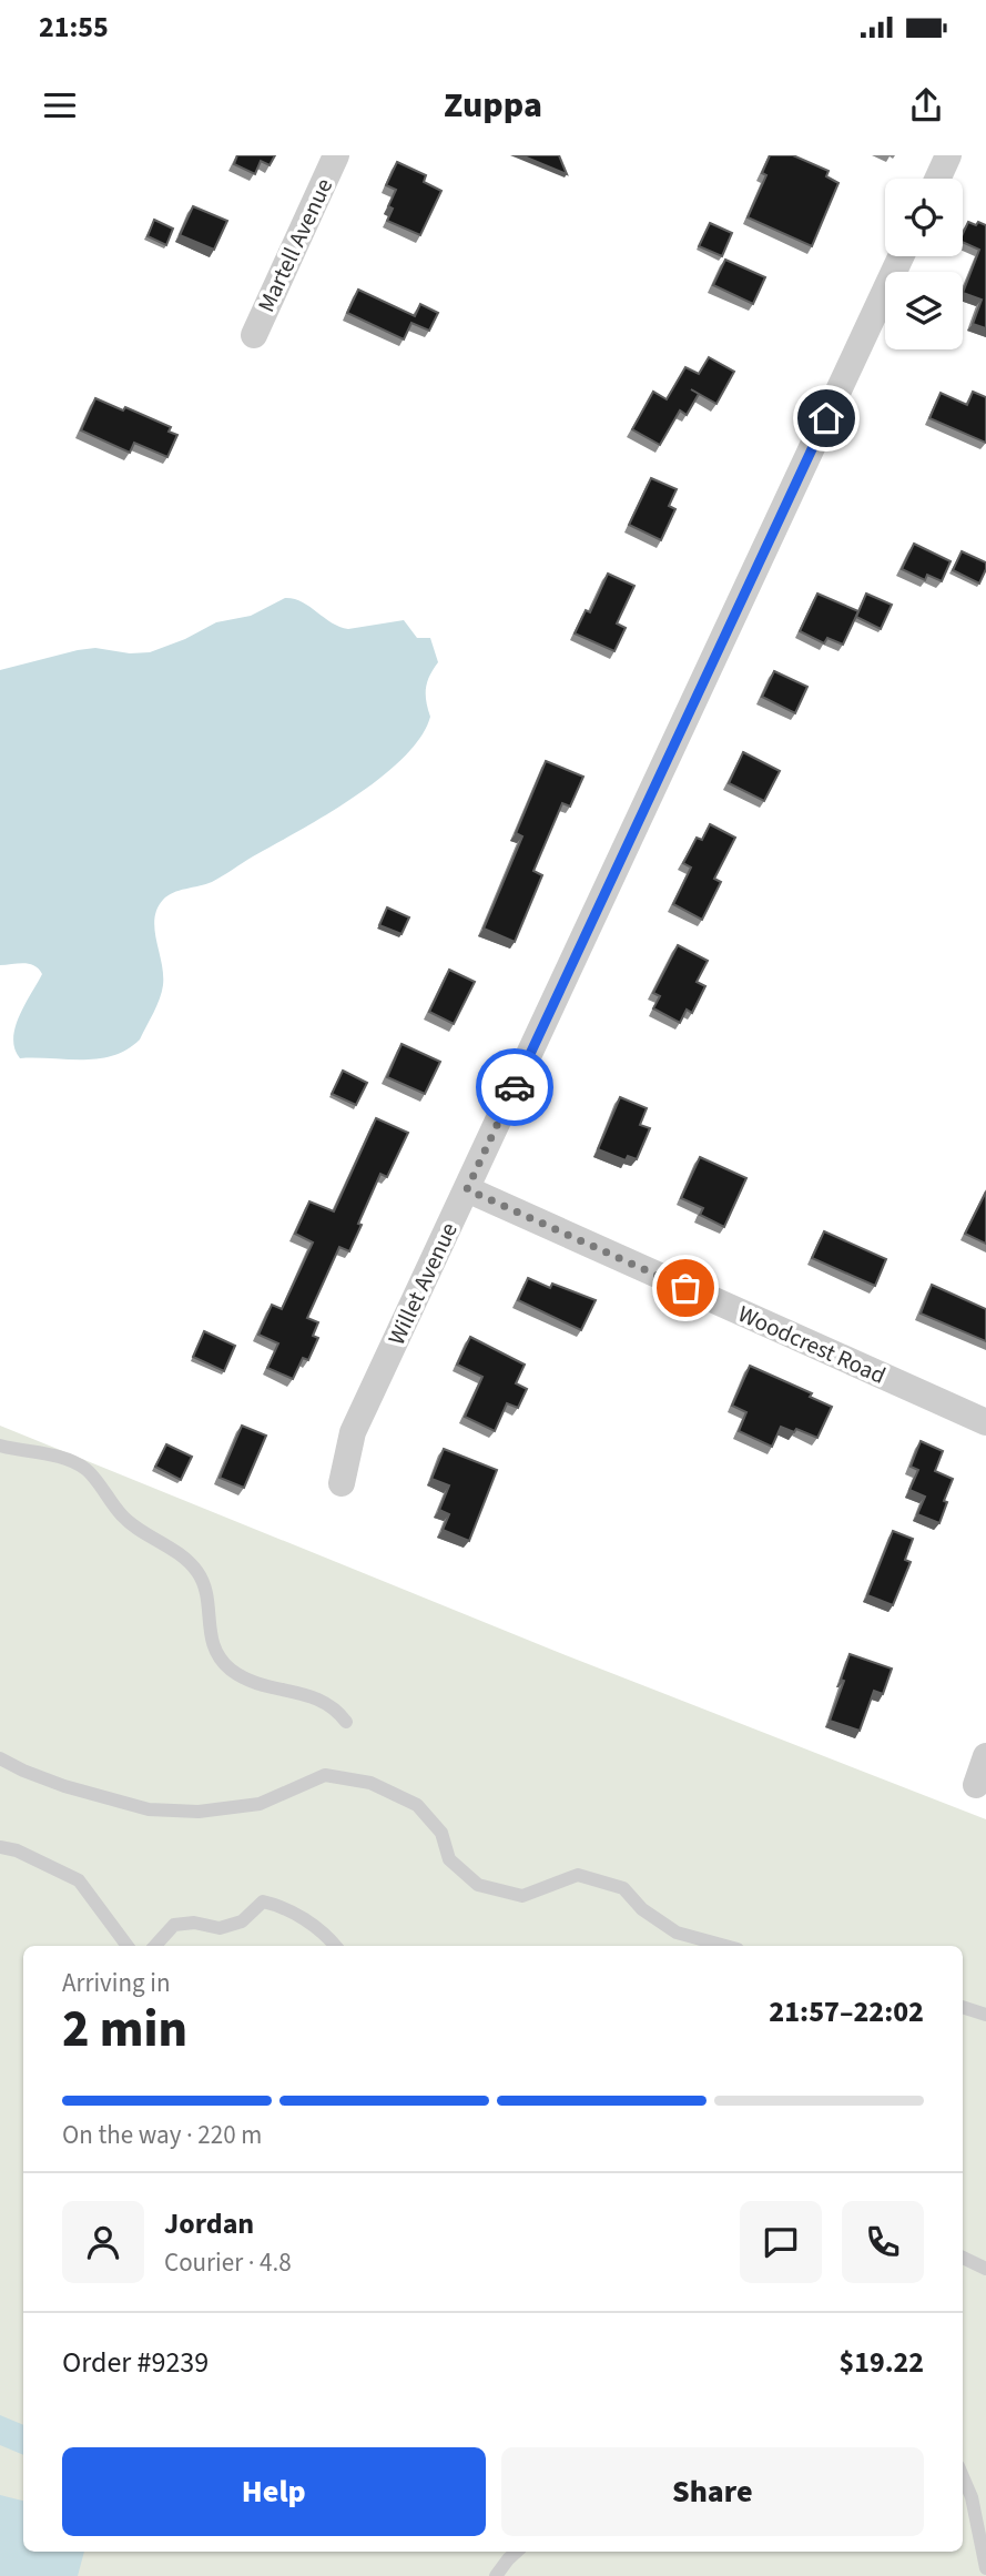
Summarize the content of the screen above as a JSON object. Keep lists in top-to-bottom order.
{
  "streets": {
    "street": ["Martell Avenue", "Willet Avenue", "Woodcrest Road"]
  },
  "crossings": [
    ["Willet Avenue", "Woodcrest Road"]
  ],
  "page": {
    "status": "21:55",
    "header": "Zuppa",
    "heading": ["2 min", "Arriving in", "21:57–22:02"],
    "panel": [
      "Jordan",
      "Courier · 4.8",
      "Order #9239",
      "$19.22"
    ],
    "bar": "On the way · 220 m",
    "buttons": ["Help", "Share"]
  }
}
